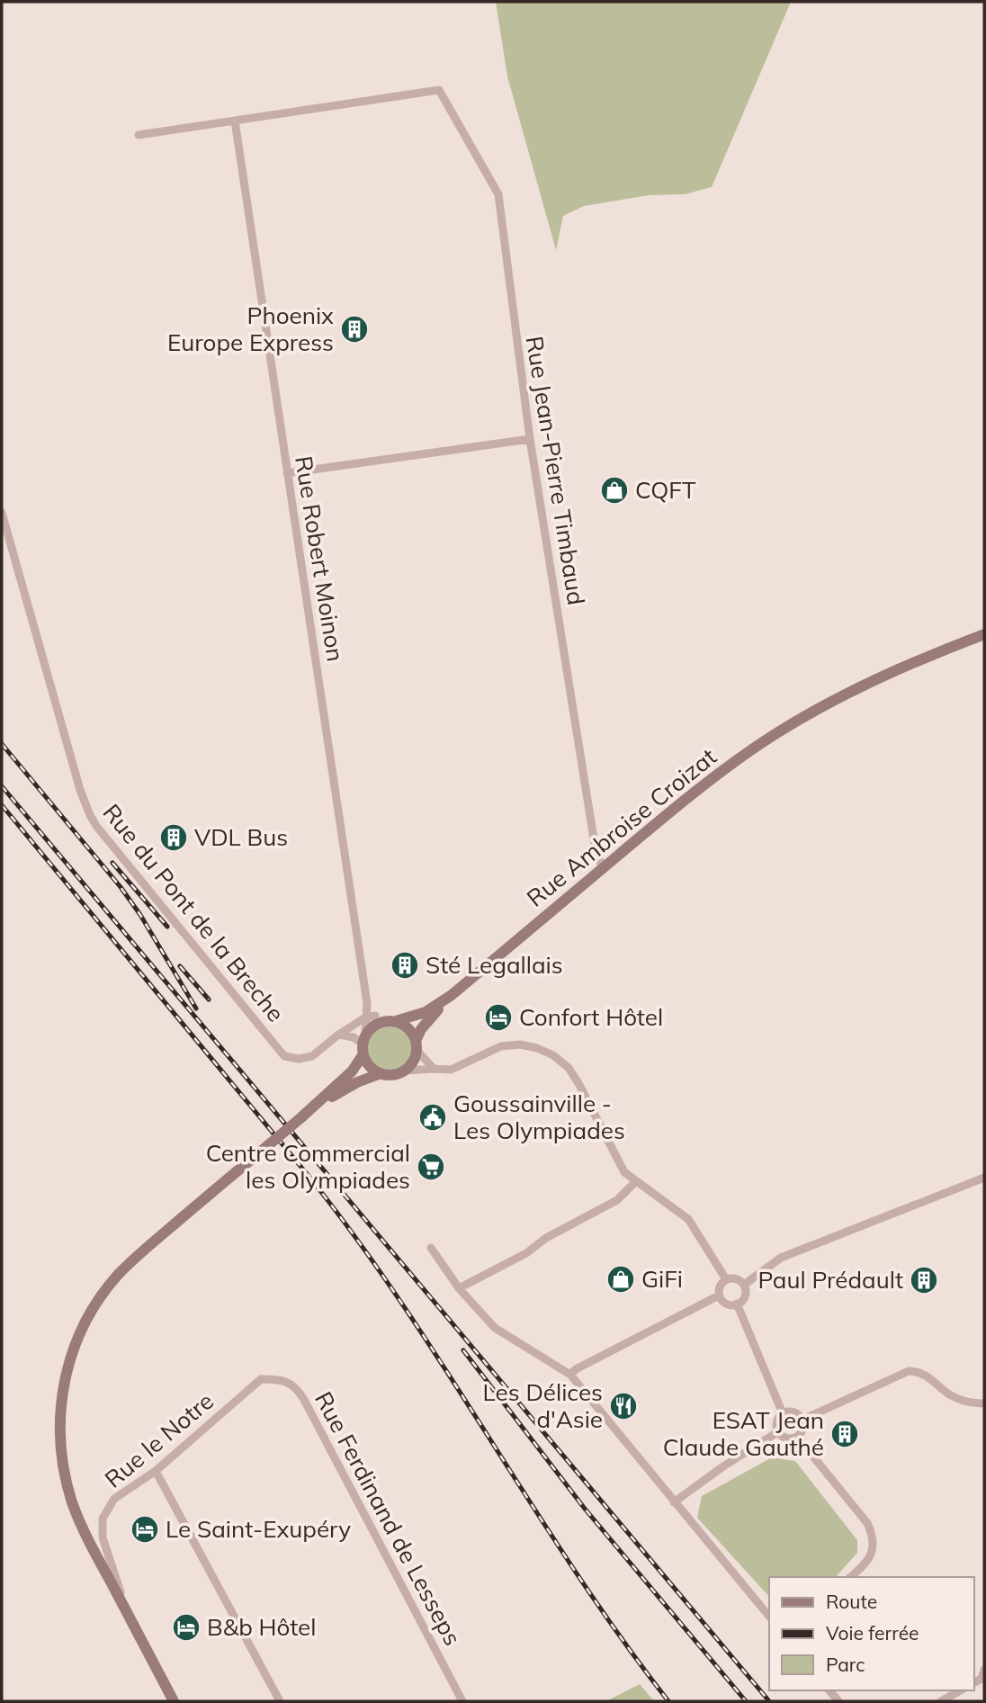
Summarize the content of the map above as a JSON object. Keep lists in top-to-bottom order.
{
  "streets": {
    "main road": ["Rue Ambroise Croizat"],
    "street": [
      "Rue Jean-Pierre Timbaud",
      "Rue Robert Moinon",
      "Rue du Pont de la Breche",
      "Rue le Notre",
      "Rue Ferdinand de Lesseps"
    ]
  },
  "crossings": [
    ["Rue Jean-Pierre Timbaud", "Rue Robert Moinon"],
    ["Rue Jean-Pierre Timbaud", "Rue Ambroise Croizat"],
    ["Rue Robert Moinon", "Rue du Pont de la Breche"],
    ["Rue le Notre", "Rue Ferdinand de Lesseps"]
  ],
  "places": {
    "building": [
      "Phoenix Europe Express",
      "VDL Bus",
      "Sté Legallais",
      "Paul Prédault",
      "ESAT Jean Claude Gauthé"
    ],
    "shop": ["CQFT", "GiFi"],
    "hotel": ["Confort Hôtel", "Le Saint-Exupéry", "B&b Hôtel"],
    "public building": ["Goussainville - Les Olympiades"],
    "supermarket": ["Centre Commercial les Olympiades"],
    "restaurant": ["Les Délices d'Asie"]
  },
  "legend": ["Route", "Voie ferrée", "Parc"]
}
